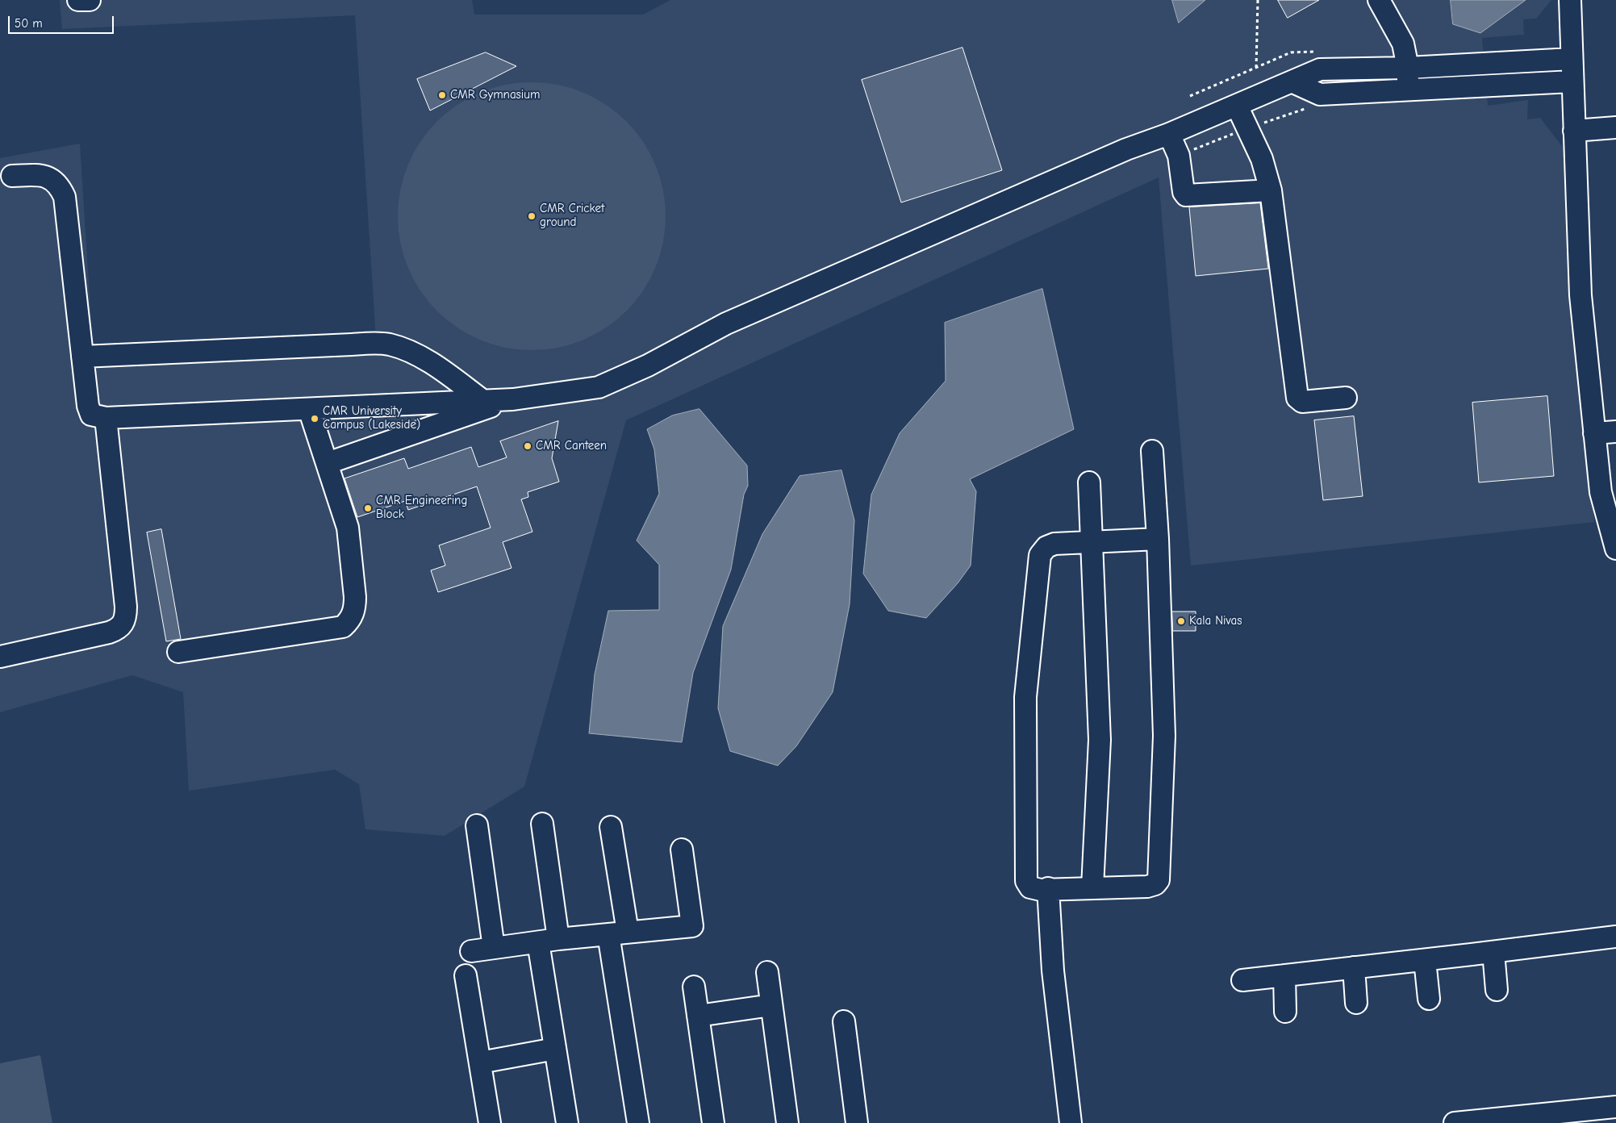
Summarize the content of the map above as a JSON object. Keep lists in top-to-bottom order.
{
  "places": [
    "CMR Gymnasium",
    "CMR Cricket ground",
    "CMR University Campus (Lakeside)",
    "CMR Canteen",
    "CMR Engineering Block",
    "Kala Nivas"
  ],
  "scale_bar": "50 m"
}
